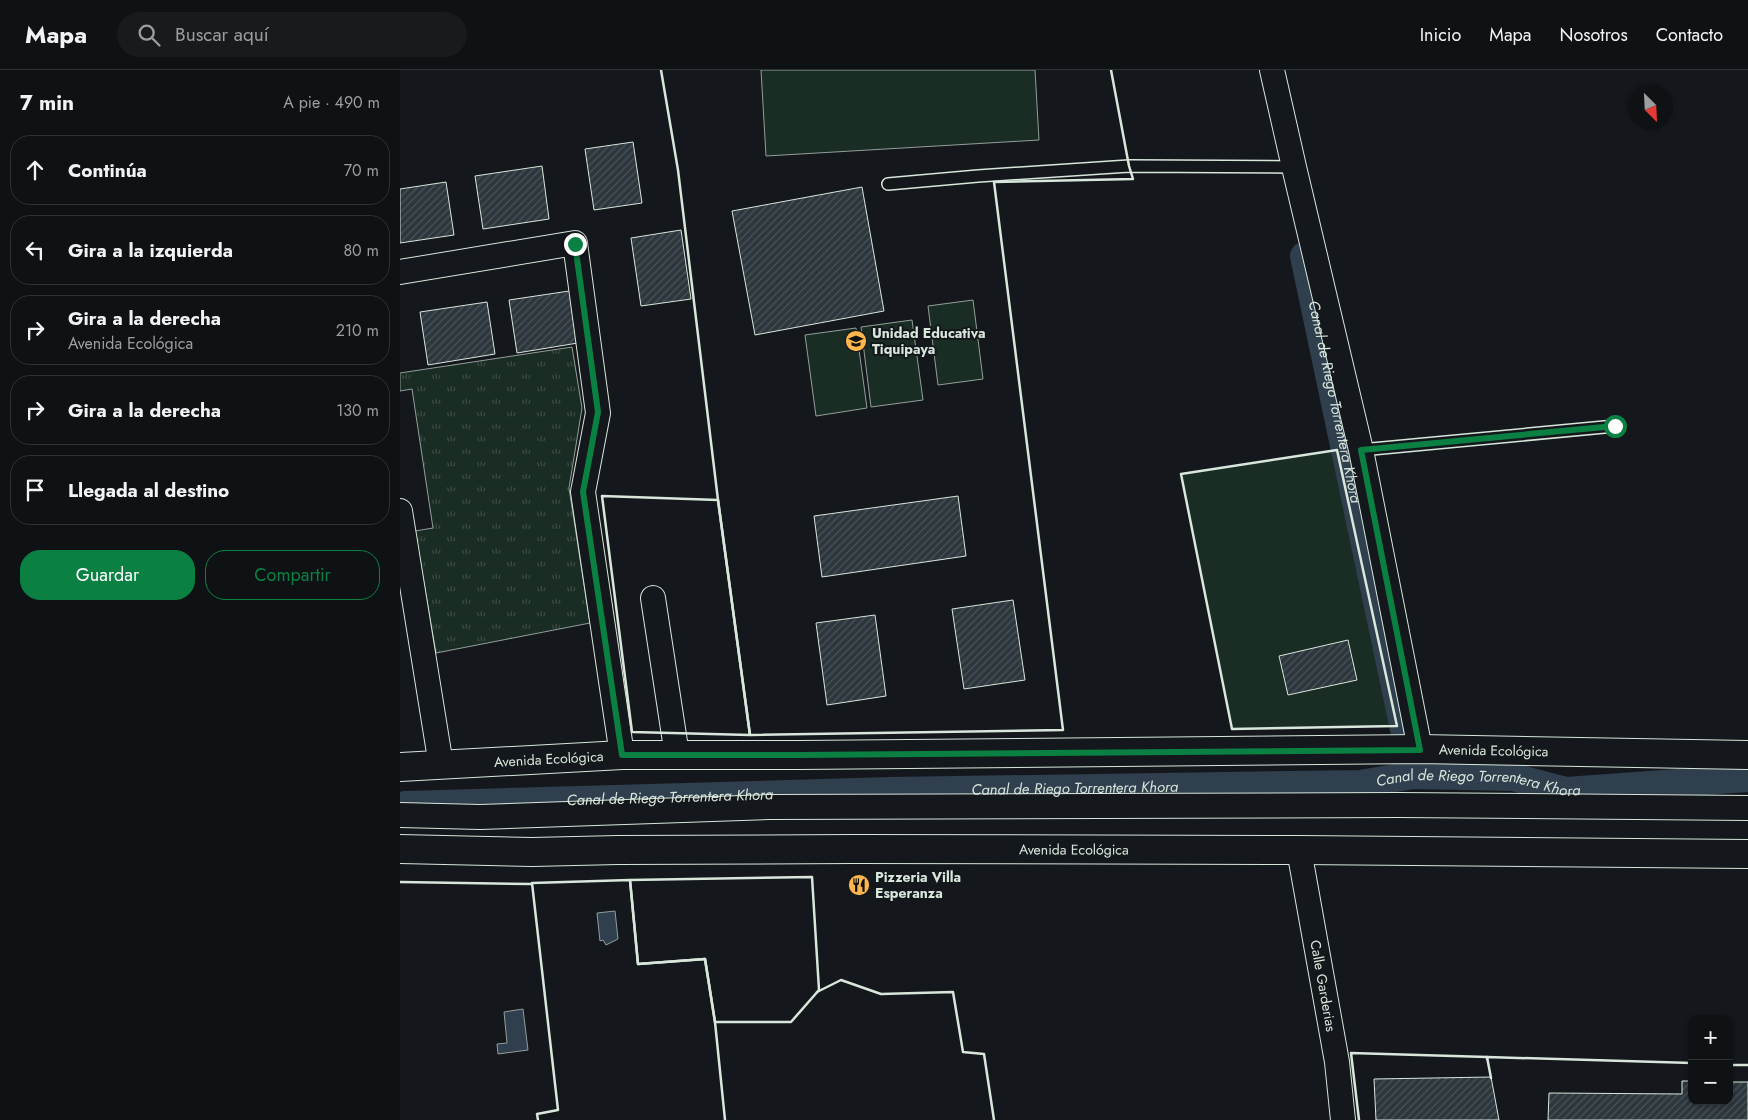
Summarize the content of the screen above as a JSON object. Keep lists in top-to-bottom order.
{
  "streets": {
    "main road": ["Avenida Ecológica"],
    "street": ["Calle Garderias"]
  },
  "crossings": [
    ["Avenida Ecológica", "Calle Garderias"]
  ],
  "water": ["Canal de Riego Torrentera Khora"],
  "places": {
    "school or university": ["Unidad Educativa Tiquipaya"],
    "restaurant": ["Pizzeria Villa Esperanza"]
  },
  "north": "bottom right",
  "page": {
    "header": "Mapa",
    "search": "Buscar aquí",
    "nav": [
      "Inicio",
      "Mapa",
      "Nosotros",
      "Contacto"
    ],
    "heading": ["7 min", "A pie · 490 m"],
    "list": [
      ["Continúa", "70 m"],
      ["Gira a la izquierda", "80 m"],
      ["Gira a la derecha", "Avenida Ecológica", "210 m"],
      ["Gira a la derecha", "130 m"],
      "Llegada al destino"
    ],
    "buttons": ["Guardar", "Compartir"],
    "map_buttons": ["+", "−"]
  }
}
